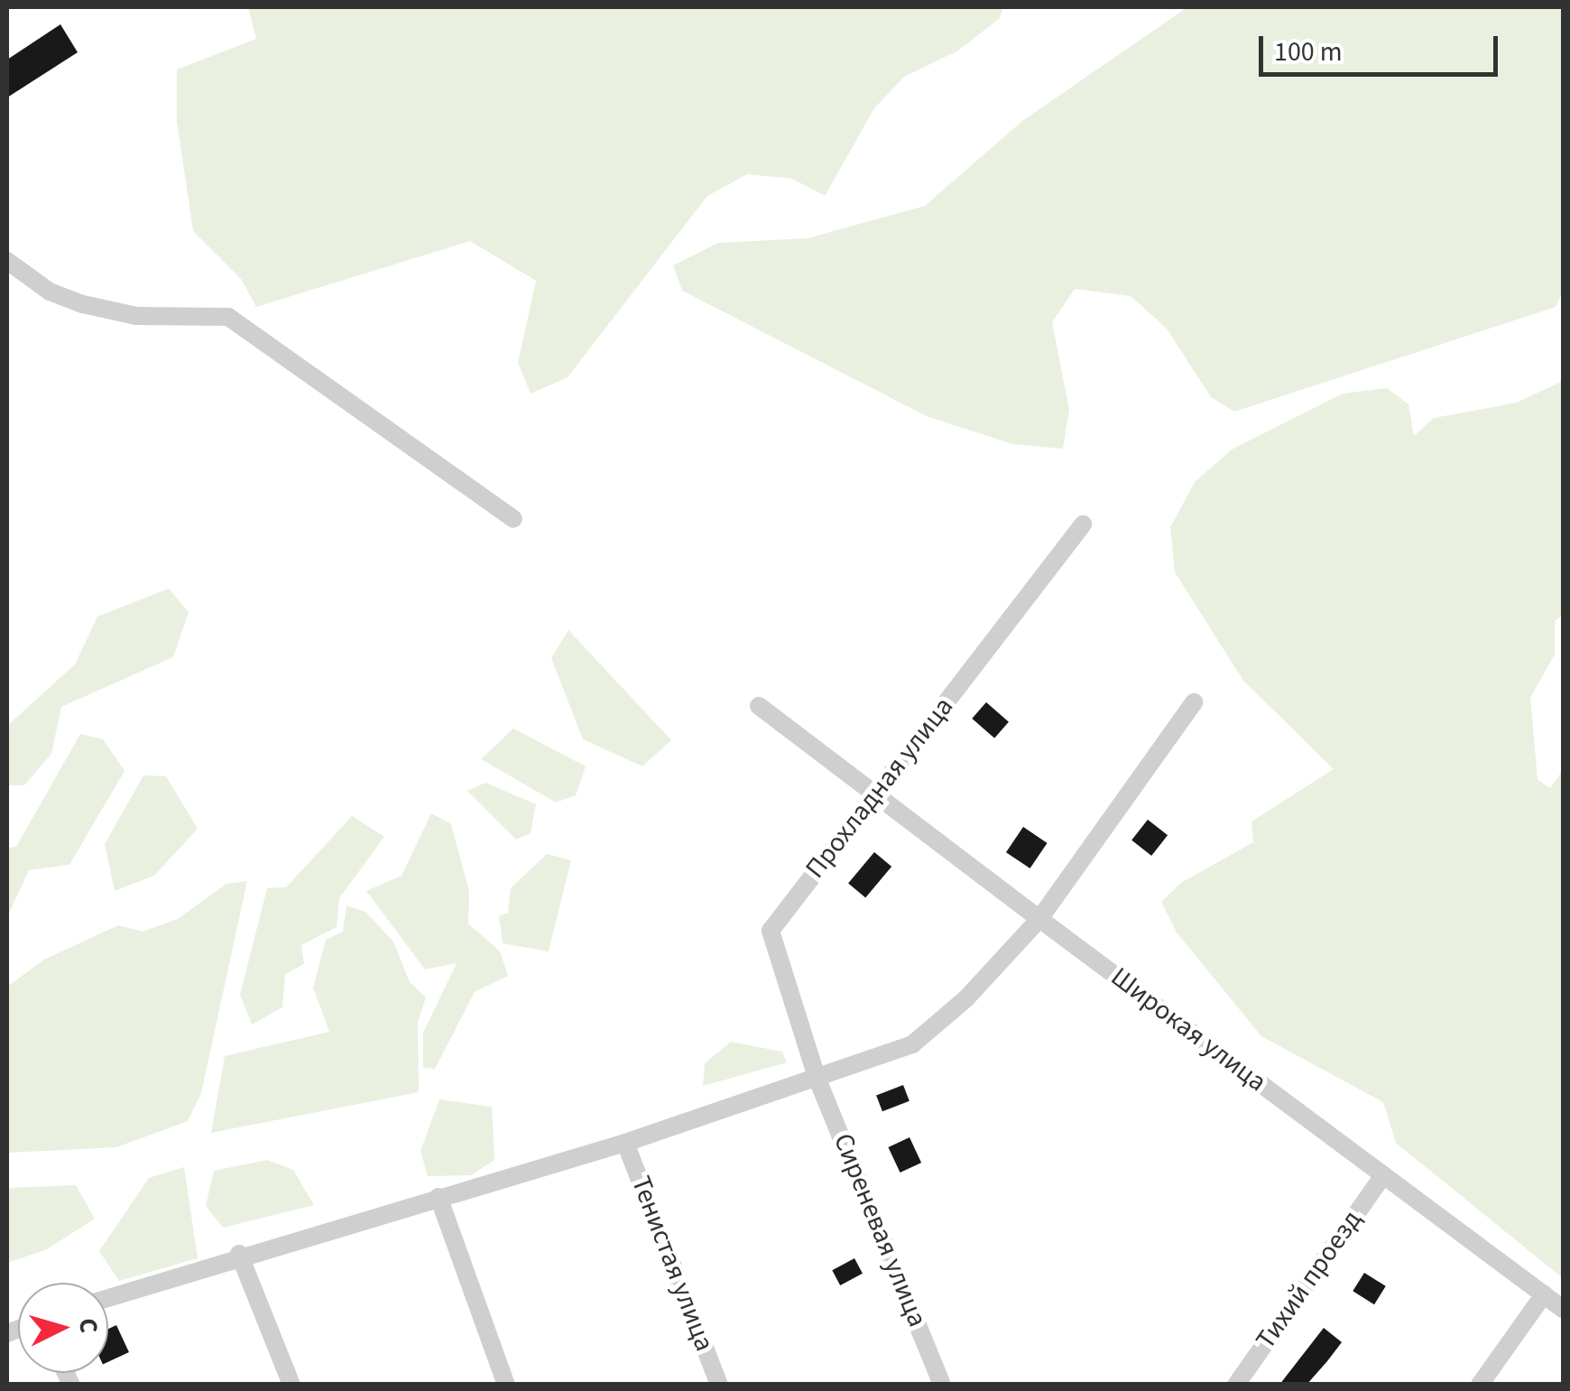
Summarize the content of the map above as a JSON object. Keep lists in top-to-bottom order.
{
  "streets": {
    "street": [
      "Прохладная улица",
      "Широкая улица",
      "Сиреневая улица",
      "Тенистая улица",
      "Тихий проезд"
    ]
  },
  "crossings": [
    ["Прохладная улица", "Широкая улица"],
    ["Прохладная улица", "Сиреневая улица"],
    ["Широкая улица", "Тихий проезд"]
  ],
  "scale_bar": "100 m",
  "north": "right"
}
